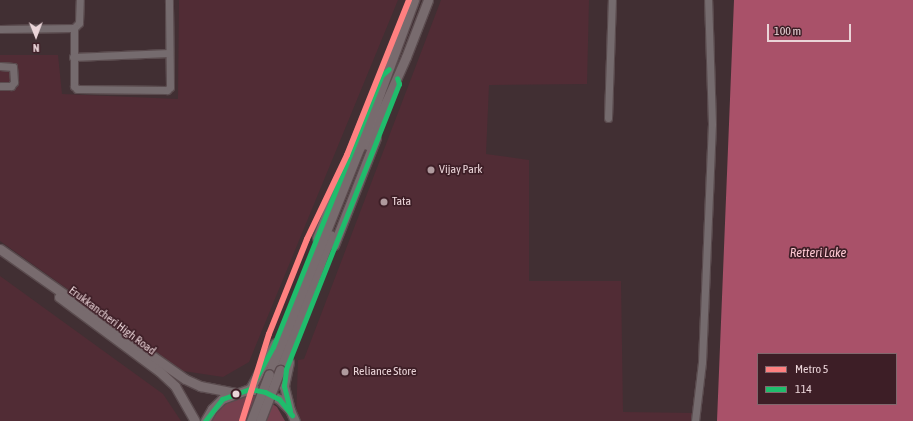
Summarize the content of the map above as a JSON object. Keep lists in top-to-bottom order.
{
  "streets": {
    "main road": ["Erukkancheri High Road"]
  },
  "water": ["Retteri Lake"],
  "places": ["Vijay Park", "Tata", "Reliance Store"],
  "lines": ["metro line 5", "transit line 114"],
  "legend": ["Metro 5", "114"],
  "scale_bar": "100 m",
  "north": "bottom"
}
